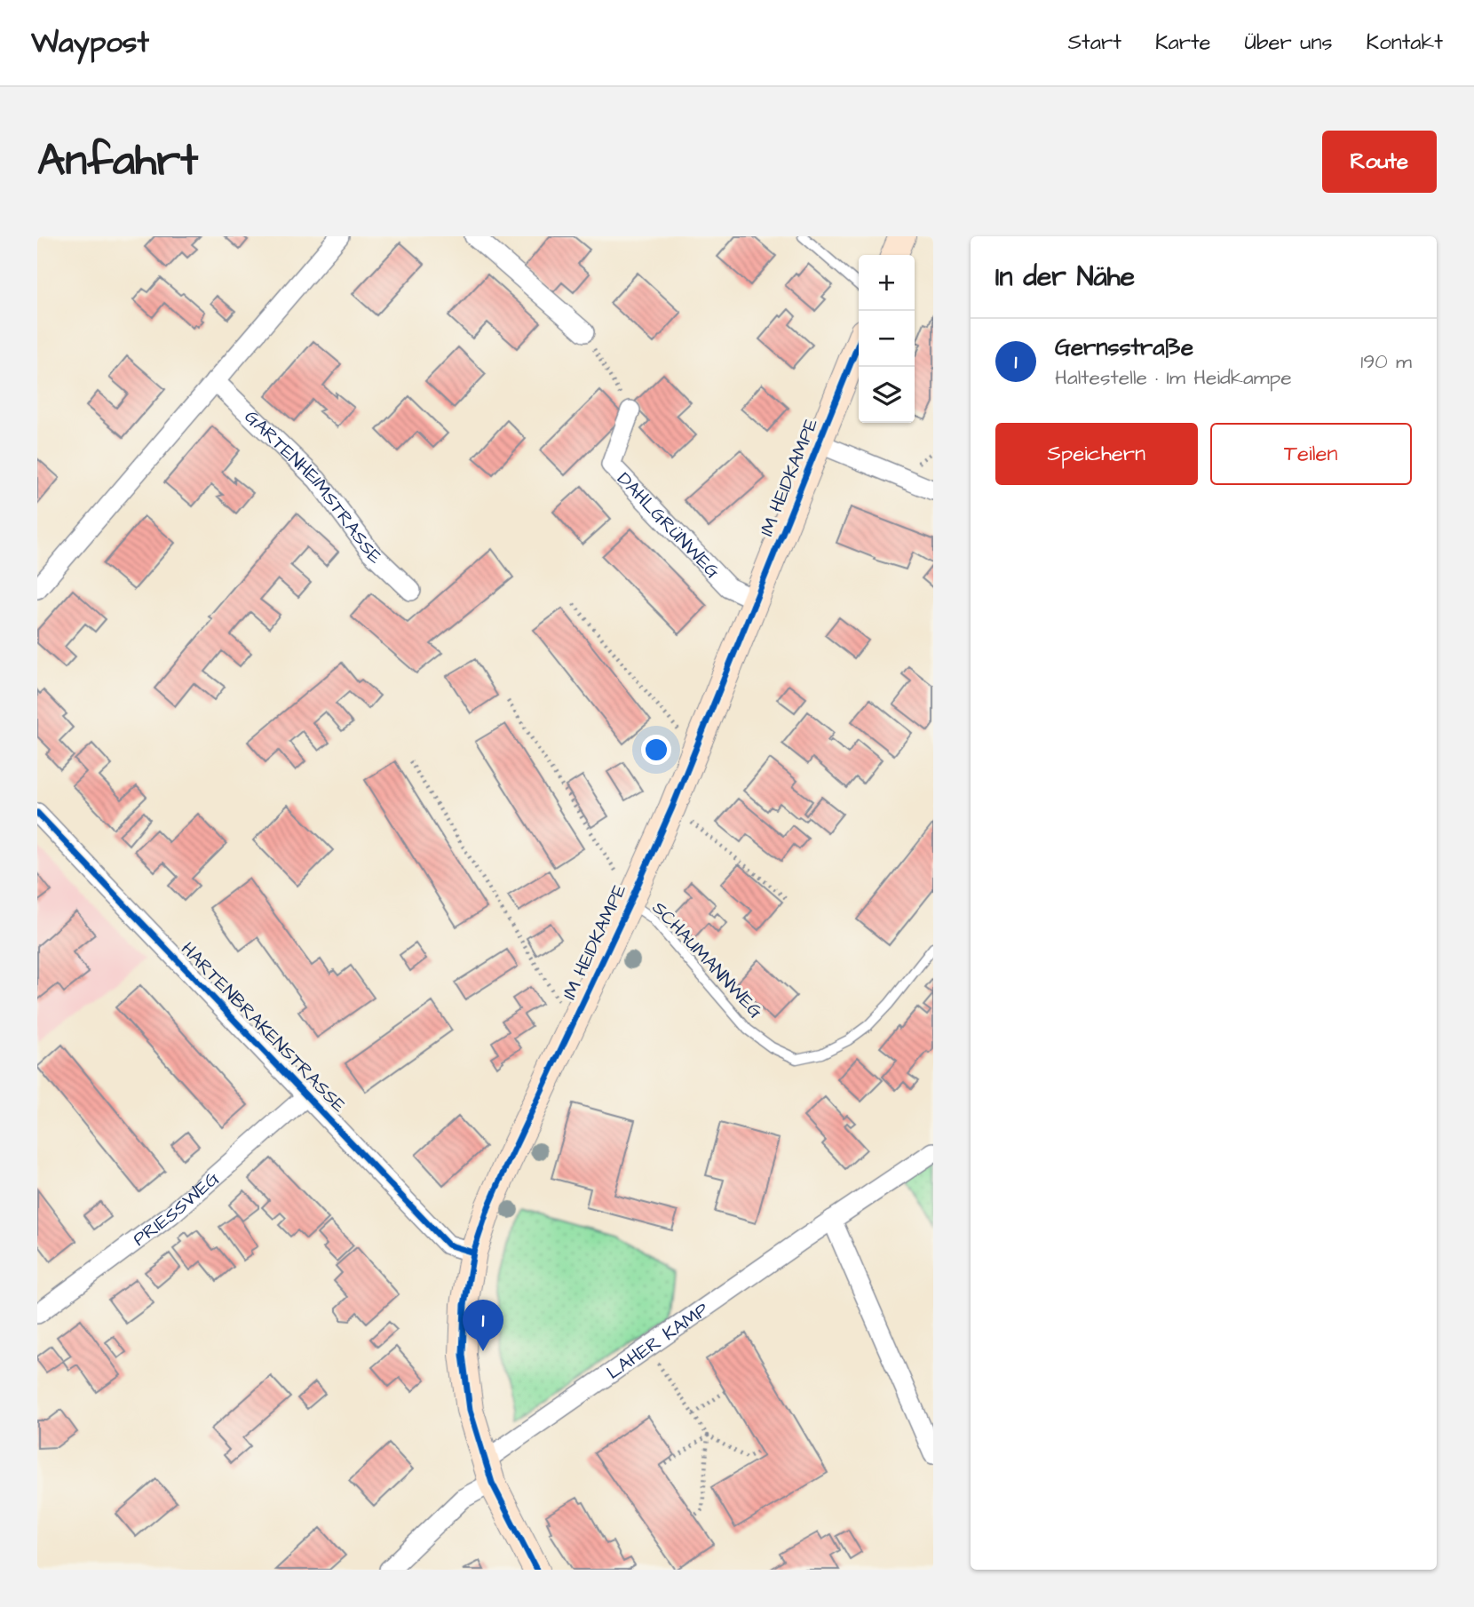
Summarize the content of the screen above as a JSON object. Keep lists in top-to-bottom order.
{
  "streets": {
    "street": [
      "IM HEIDKAMPE",
      "GARTENHEIMSTRASSE",
      "DAHLGRÜNWEG",
      "HARTENBRAKENSTRASSE",
      "PRIESSWEG",
      "LAHER KAMP"
    ],
    "lane": ["SCHAUMANNWEG"]
  },
  "crossings": [
    ["IM HEIDKAMPE", "DAHLGRÜNWEG"],
    ["IM HEIDKAMPE", "SCHAUMANNWEG"],
    ["IM HEIDKAMPE", "HARTENBRAKENSTRASSE"],
    ["IM HEIDKAMPE", "LAHER KAMP"],
    ["HARTENBRAKENSTRASSE", "PRIESSWEG"]
  ],
  "page": {
    "header": "Waypost",
    "nav": [
      "Start",
      "Karte",
      "Über uns",
      "Kontakt"
    ],
    "buttons": [
      "Route",
      ["Speichern", "Teilen"]
    ],
    "title": "Anfahrt",
    "heading": "In der Nähe",
    "map_buttons": ["+", "−"],
    "list": [
      {
        "mark": "1",
        "name": "Gernsstraße",
        "note": "Haltestelle · Im Heidkampe",
        "value": "190 m"
      }
    ],
    "pins": "1"
  }
}
